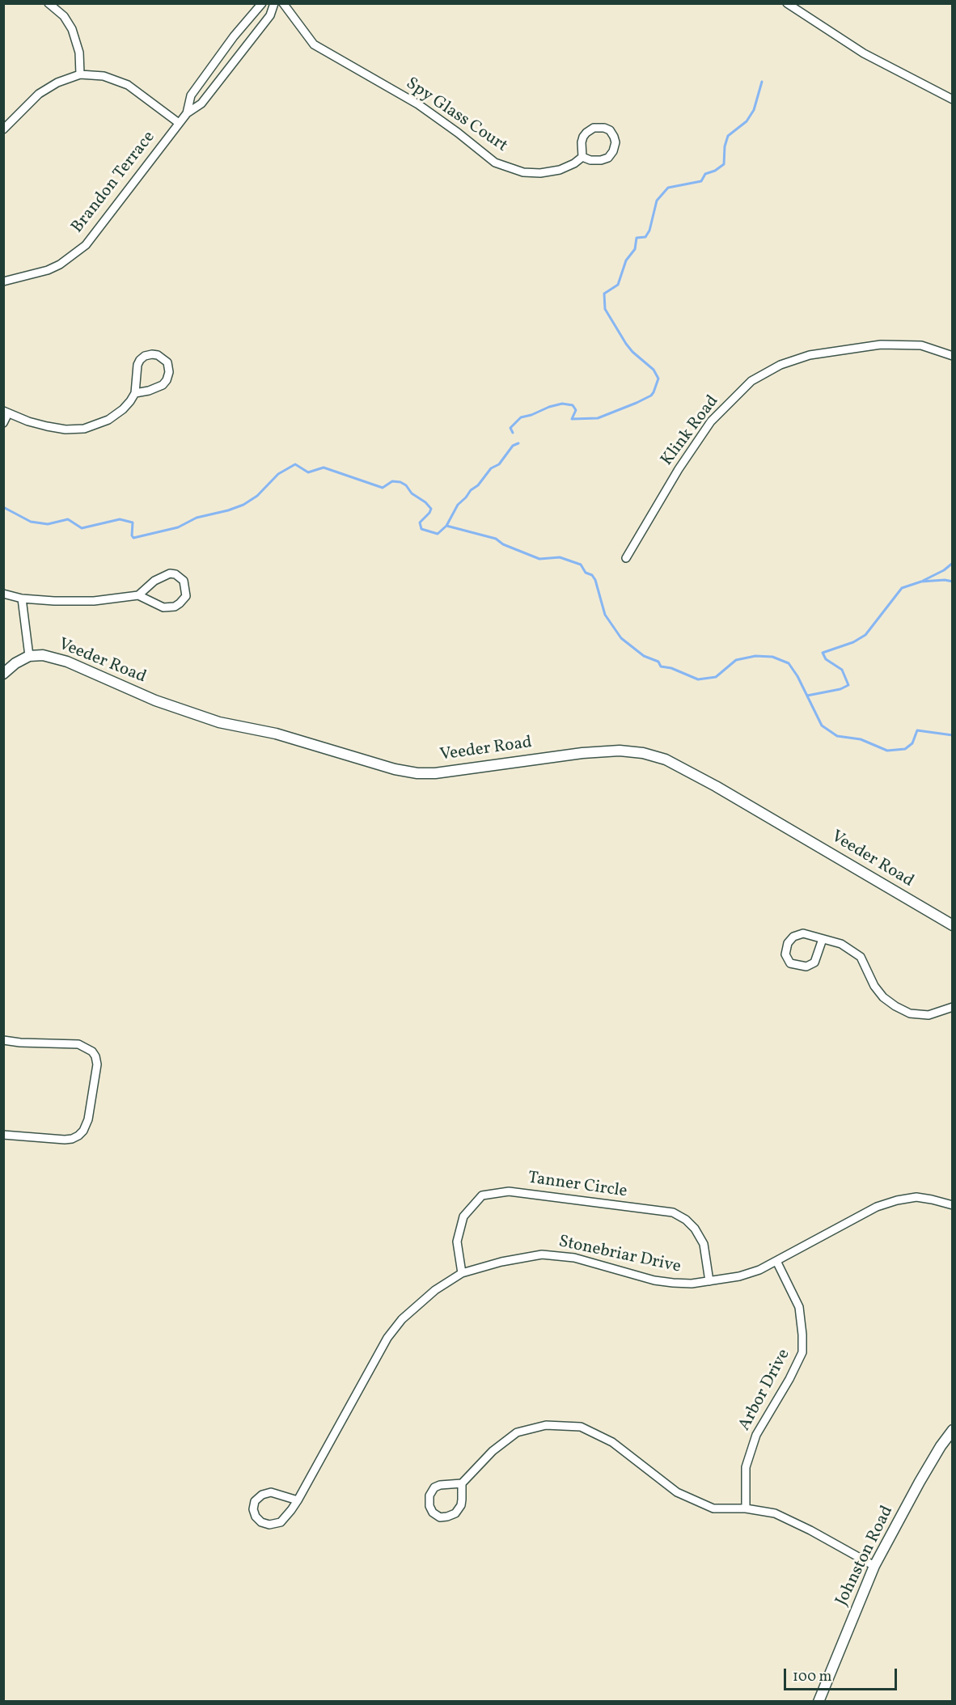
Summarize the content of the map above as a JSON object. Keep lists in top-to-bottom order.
{
  "streets": {
    "street": [
      "Spy Glass Court",
      "Brandon Terrace",
      "Klink Road",
      "Veeder Road",
      "Tanner Circle",
      "Stonebriar Drive",
      "Arbor Drive",
      "Johnston Road"
    ]
  },
  "crossings": [
    ["Tanner Circle", "Stonebriar Drive"],
    ["Stonebriar Drive", "Arbor Drive"]
  ],
  "scale_bar": "100 m"
}
